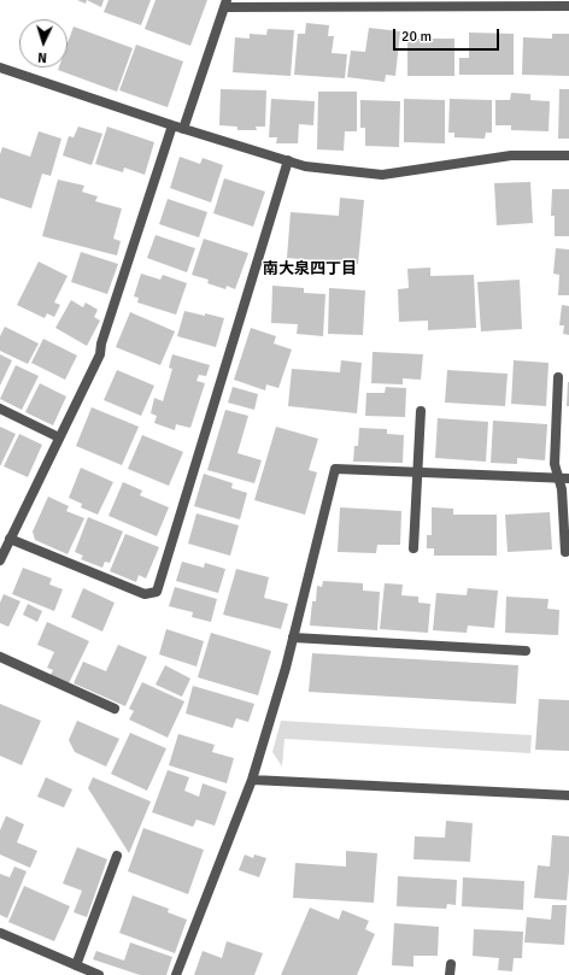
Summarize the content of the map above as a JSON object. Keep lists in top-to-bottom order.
{
  "districts": ["南大泉四丁目"],
  "scale_bar": "20 m",
  "north": "bottom"
}
